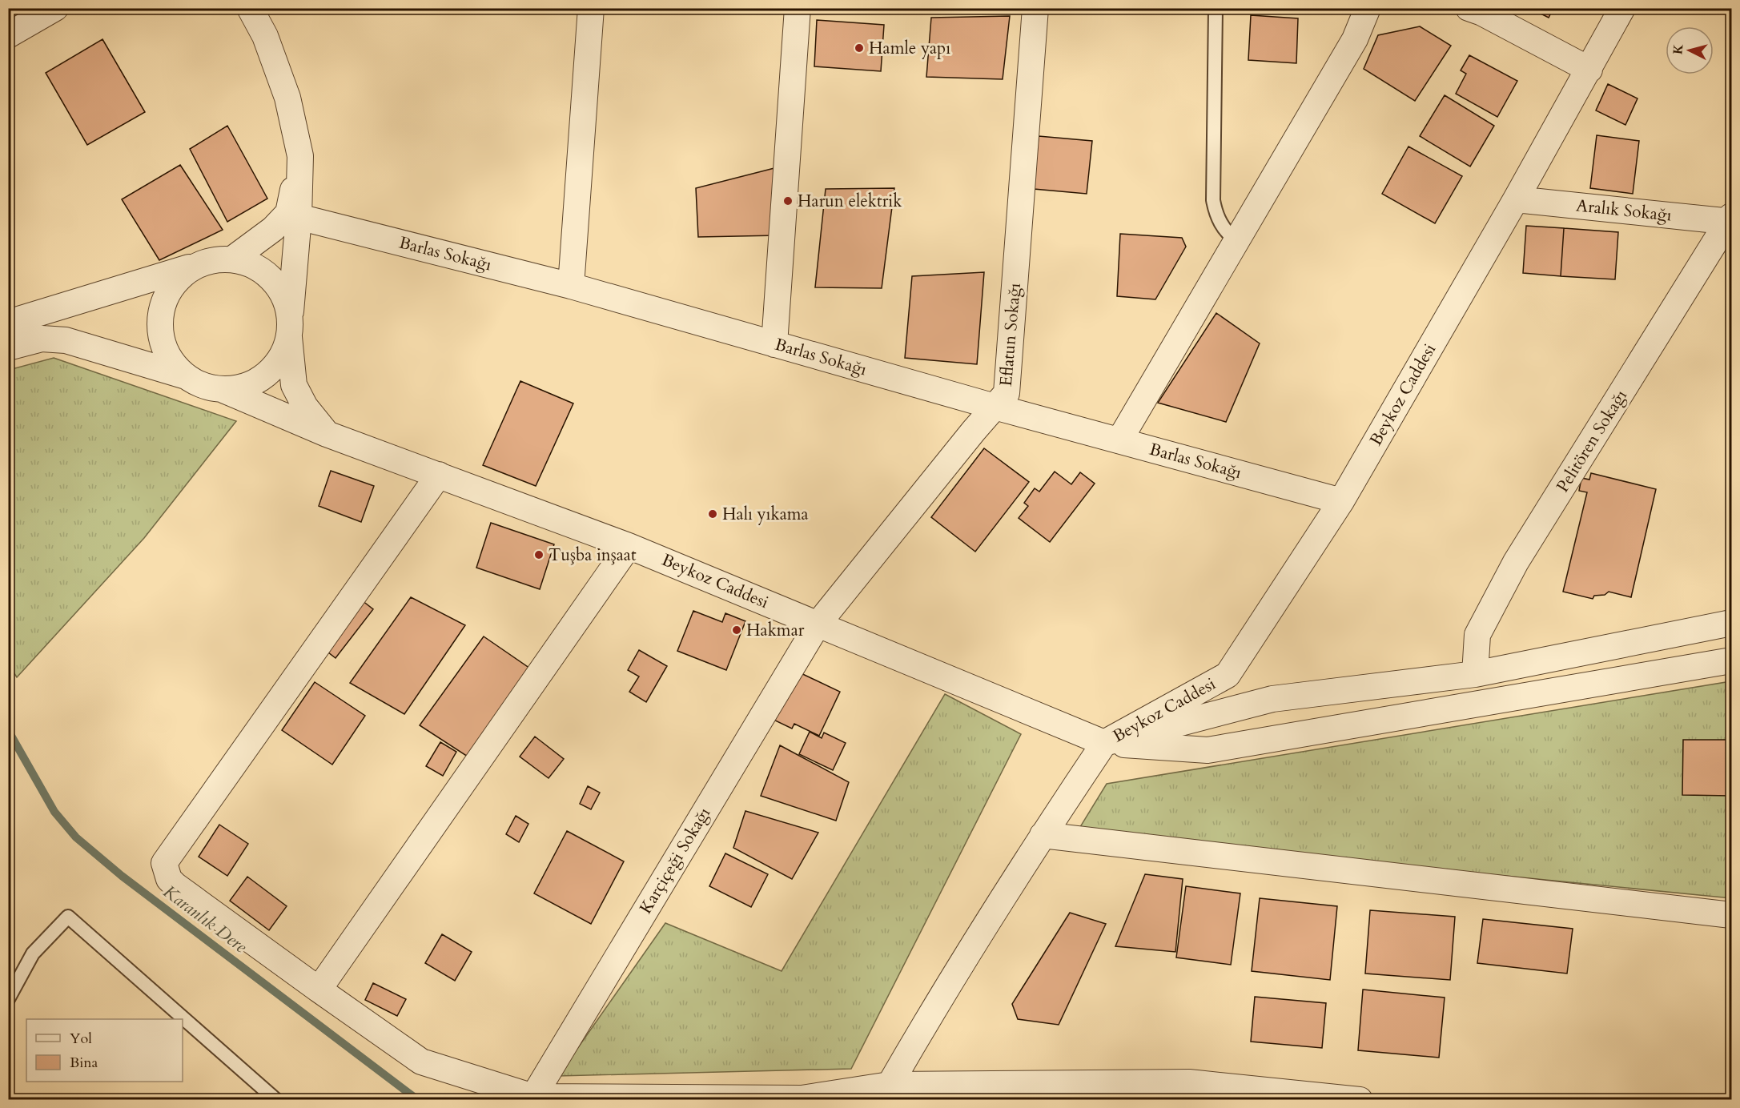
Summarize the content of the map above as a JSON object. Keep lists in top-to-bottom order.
{
  "streets": {
    "street": [
      "Aralık Sokağı",
      "Barlas Sokağı",
      "Eflatun Sokağı",
      "Beykoz Caddesi",
      "Pelitören Sokağı",
      "Karçiçeği Sokağı"
    ]
  },
  "crossings": [
    ["Aralık Sokağı", "Beykoz Caddesi"],
    ["Aralık Sokağı", "Pelitören Sokağı"],
    ["Barlas Sokağı", "Eflatun Sokağı"],
    ["Barlas Sokağı", "Beykoz Caddesi"],
    ["Eflatun Sokağı", "Beykoz Caddesi"],
    ["Eflatun Sokağı", "Karçiçeği Sokağı"],
    ["Beykoz Caddesi", "Karçiçeği Sokağı"]
  ],
  "water": ["Karanlık Dere"],
  "places": [
    "Hamle yapı",
    "Harun elektrik",
    "Halı yıkama",
    "Tuşba inşaat",
    "Hakmar"
  ],
  "legend": ["Yol", "Bina"],
  "north": "left"
}
